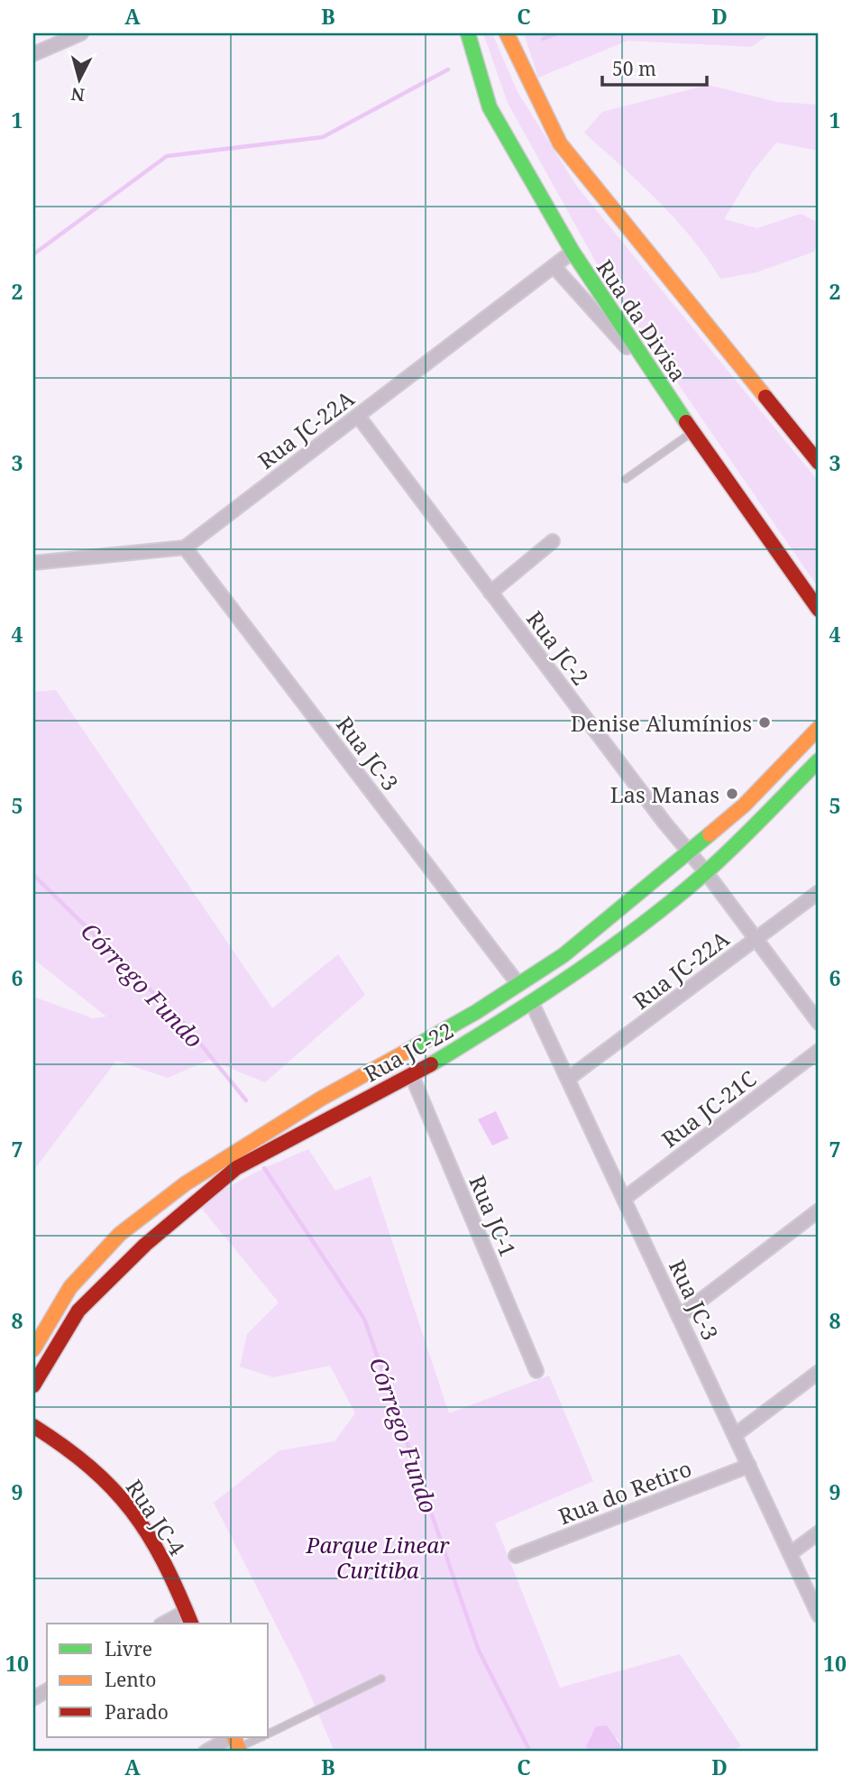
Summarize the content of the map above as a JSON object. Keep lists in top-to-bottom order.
{
  "streets": {
    "main road": ["Rua da Divisa", "Rua JC-22", "Rua JC-4"],
    "street": [
      "Rua JC-22A",
      "Rua JC-2",
      "Rua JC-3",
      "Rua JC-21C",
      "Rua JC-1",
      "Rua do Retiro"
    ]
  },
  "crossings": [
    ["Rua da Divisa", "Rua JC-22A"],
    ["Rua JC-22A", "Rua JC-2"],
    ["Rua JC-22A", "Rua JC-3"],
    ["Rua JC-2", "Rua JC-22"],
    ["Rua JC-3", "Rua JC-22"],
    ["Rua JC-3", "Rua JC-21C"],
    ["Rua JC-3", "Rua do Retiro"],
    ["Rua JC-22", "Rua JC-1"]
  ],
  "water": ["Córrego Fundo"],
  "parks": ["Parque Linear Curitiba"],
  "places": ["Denise Alumínios", "Las Manas"],
  "legend": ["Livre", "Lento", "Parado"],
  "scale_bar": "50 m",
  "north": "bottom",
  "grid": {
    "columns": [
      "A",
      "B",
      "C",
      "D"
    ],
    "rows": [
      "1",
      "2",
      "3",
      "4",
      "5",
      "6",
      "7",
      "8",
      "9",
      "10"
    ]
  }
}
